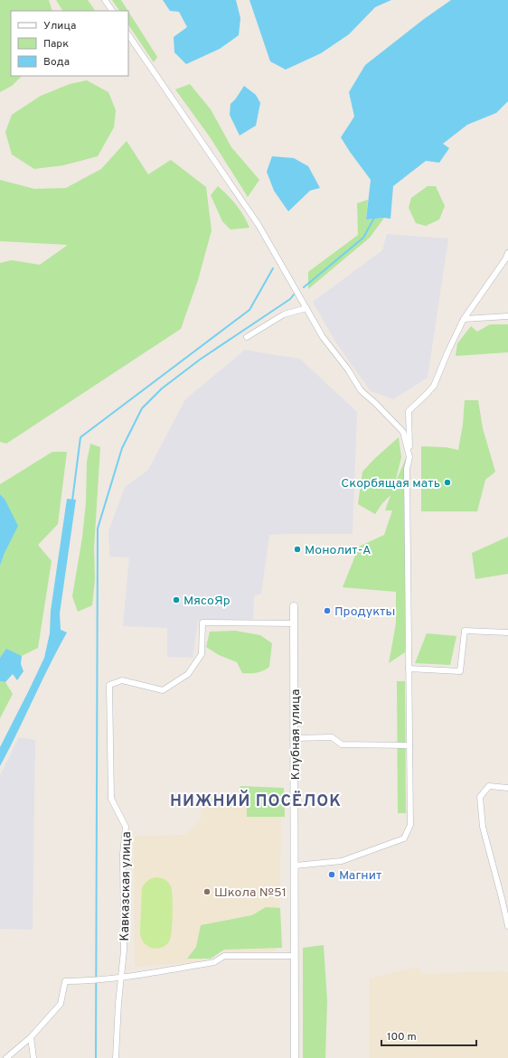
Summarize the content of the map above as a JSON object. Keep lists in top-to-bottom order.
{
  "streets": {
    "street": ["Клубная улица", "Кавказская улица"]
  },
  "crossings": [
    ["Клубная улица", "Кавказская улица"]
  ],
  "districts": ["НИЖНИЙ ПОСЁЛОК"],
  "places": [
    "Скорбящая мать",
    "Монолит-А",
    "МясоЯр",
    "Продукты",
    "Магнит",
    "Школа №51"
  ],
  "legend": ["Улица", "Парк", "Вода"],
  "scale_bar": "100 m"
}
